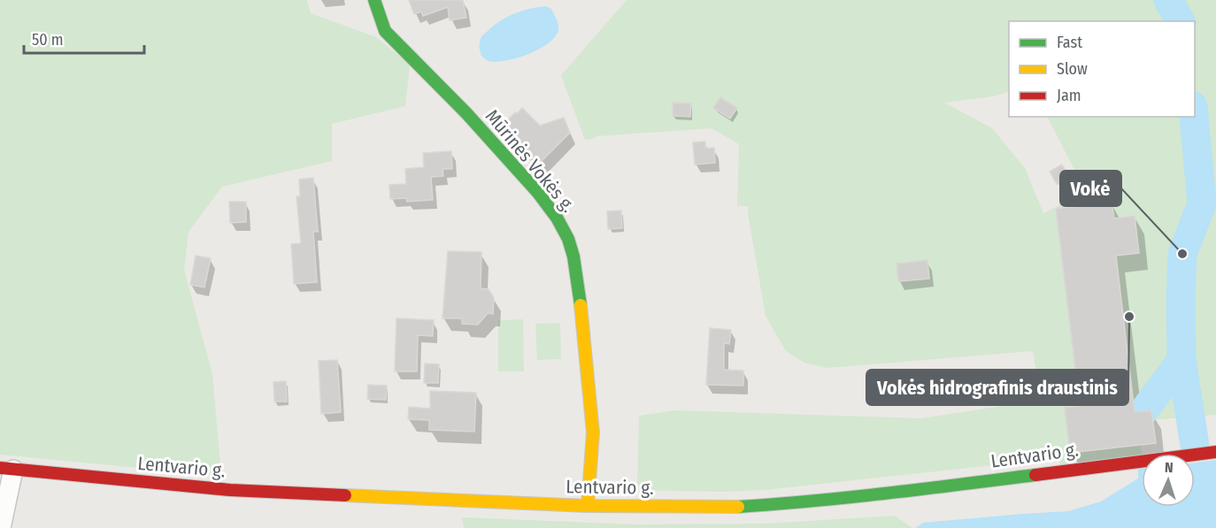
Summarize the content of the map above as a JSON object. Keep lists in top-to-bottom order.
{
  "streets": {
    "main road": ["Mūrinės Vokės g.", "Lentvario g."]
  },
  "crossings": [
    ["Mūrinės Vokės g.", "Lentvario g."]
  ],
  "places": ["Vokė", "Vokės hidrografinis draustinis"],
  "legend": ["Fast", "Slow", "Jam"],
  "scale_bar": "50 m",
  "north": "top"
}
